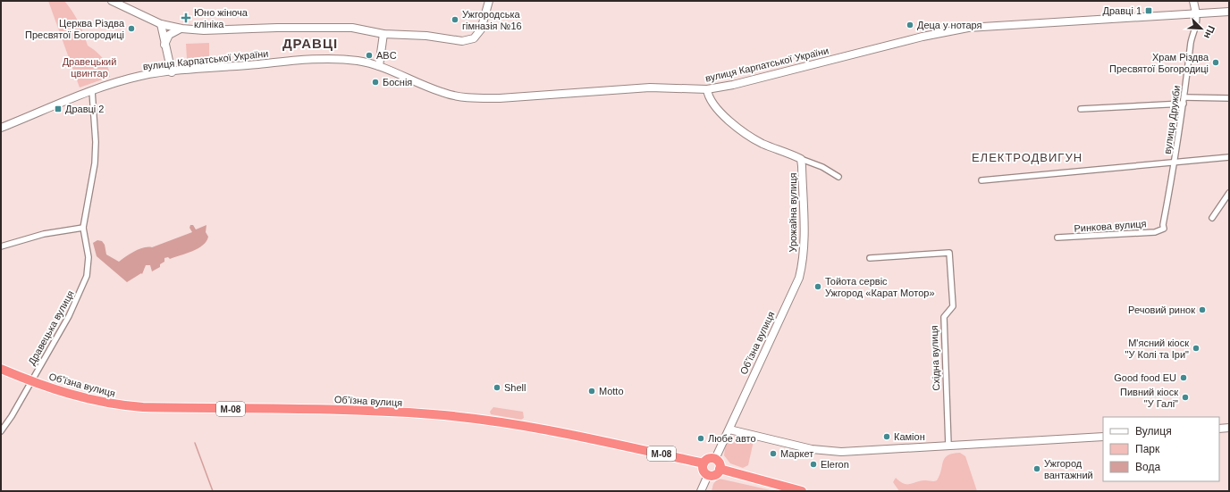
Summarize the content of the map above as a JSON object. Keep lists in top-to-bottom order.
{
  "streets": {
    "highway": ["Обʼїзна вулиця", "М-08"],
    "street": [
      "вулиця Карпатської України",
      "вулиця Дружби",
      "Урожайна вулиця",
      "Ринкова вулиця",
      "Дравецька вулиця",
      "Східна вулиця"
    ]
  },
  "crossings": [
    ["вулиця Карпатської України", "вулиця Дружби"],
    ["вулиця Карпатської України", "Урожайна вулиця"],
    ["вулиця Карпатської України", "Дравецька вулиця"],
    ["вулиця Дружби", "Ринкова вулиця"],
    ["Урожайна вулиця", "Обʼїзна вулиця"],
    ["Дравецька вулиця", "Обʼїзна вулиця"],
    ["Дравецька вулиця", "М-08"],
    ["Обʼїзна вулиця", "М-08"]
  ],
  "districts": ["ДРАВЦІ", "ЕЛЕКТРОДВИГУН"],
  "parks": ["Дравецький цвинтар"],
  "places": {
    "transit": ["Дравці 1", "Дравці 2"],
    "health": ["Юно жіноча клініка"],
    "other": [
      "Ужгородська гімназія №16",
      "Деца у нотаря",
      "Церква Різдва Пресвятої Богородиці",
      "ABC",
      "Храм Різдва Пресвятої Богородиці",
      "Боснія",
      "Тойота сервіс Ужгород «Карат Мотор»",
      "Речовий ринок",
      "М'ясний кіоск \"У Колі та Іри\"",
      "Good food EU",
      "Shell",
      "Motto",
      "Пивний кіоск \"У Галі\"",
      "Каміон",
      "Любе авто",
      "Маркет",
      "Eleron",
      "Ужгород вантажний"
    ]
  },
  "legend": ["Вулиця", "Парк", "Вода"],
  "north": "bottom right"
}
